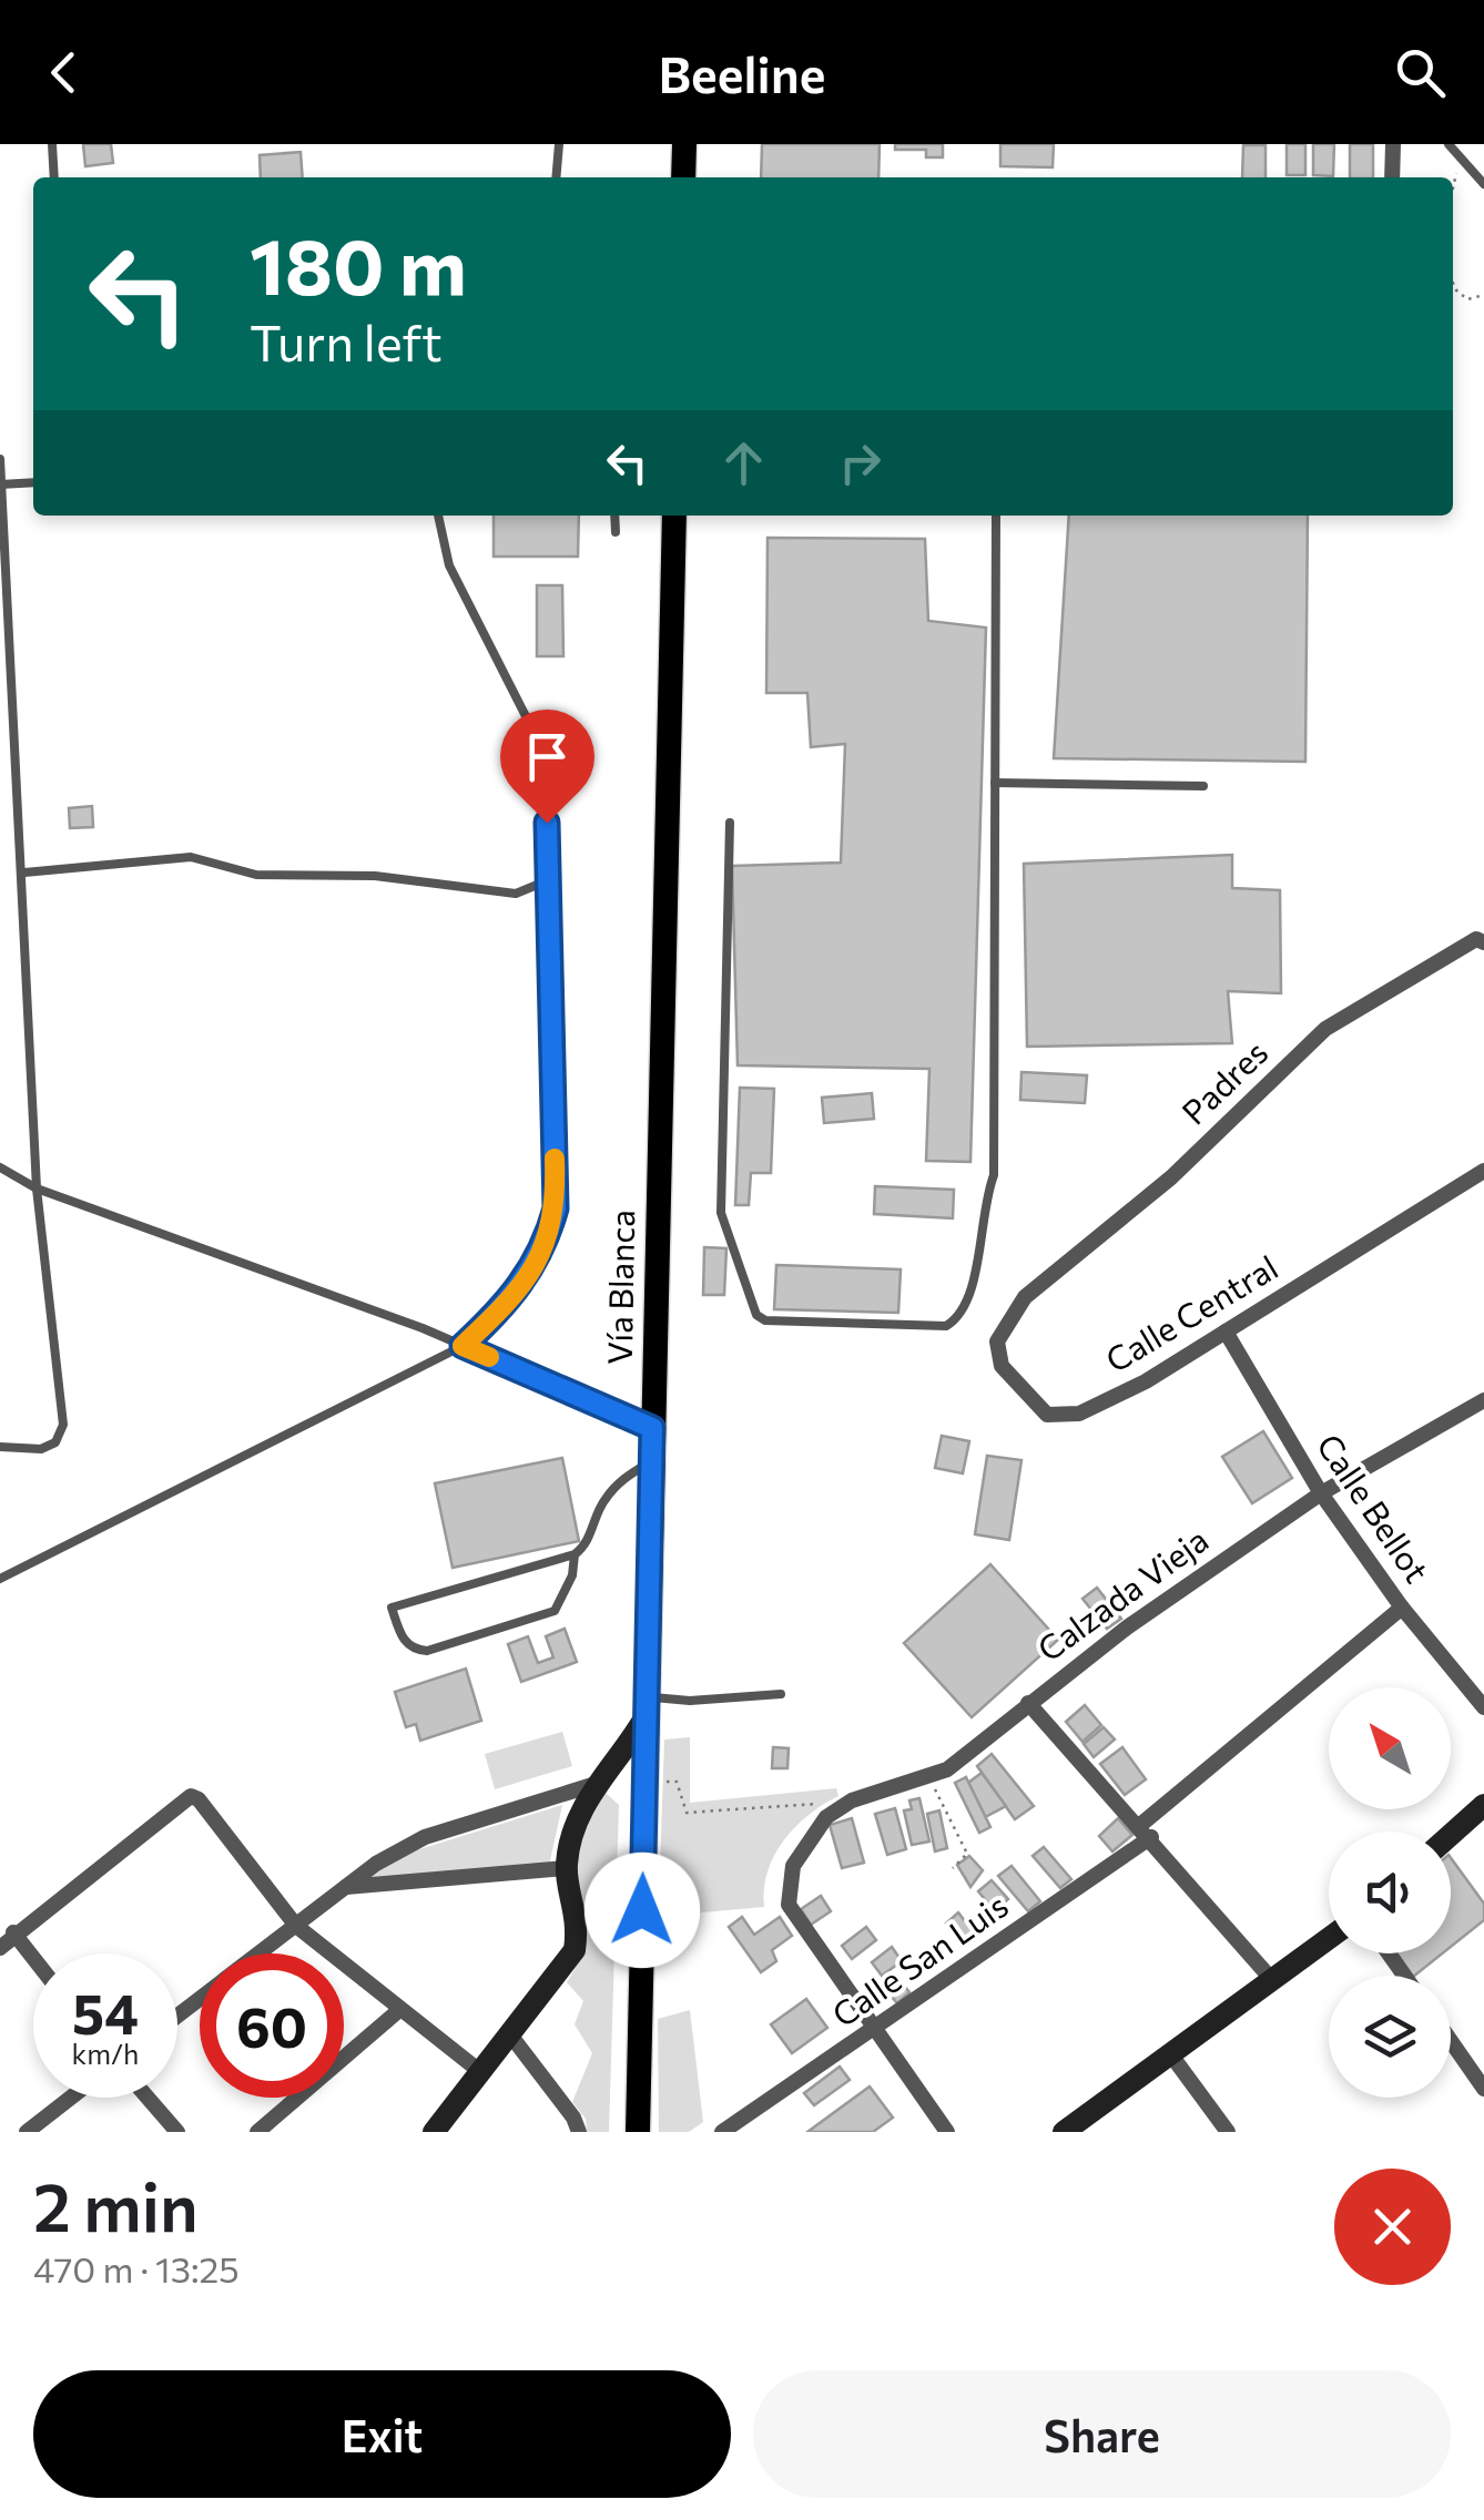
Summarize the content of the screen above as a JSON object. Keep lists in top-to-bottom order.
{
  "streets": {
    "main road": ["Vía Blanca"],
    "street": [
      "Padres",
      "Calle Central",
      "Calle Bellot",
      "Calzada Vieja",
      "Calle San Luis"
    ]
  },
  "crossings": [
    ["Padres", "Calle Central"],
    ["Calle Central", "Calle Bellot"],
    ["Calle Bellot", "Calzada Vieja"],
    ["Calle Bellot", "Calle San Luis"],
    ["Calzada Vieja", "Calle San Luis"]
  ],
  "north": "top left",
  "page": {
    "header": "Beeline",
    "turn": ["180 m", "Turn left"],
    "speed": "54 km/h",
    "limit": "60",
    "heading": ["2 min", "470 m · 13:25"],
    "buttons": ["Exit", "Share"]
  }
}
